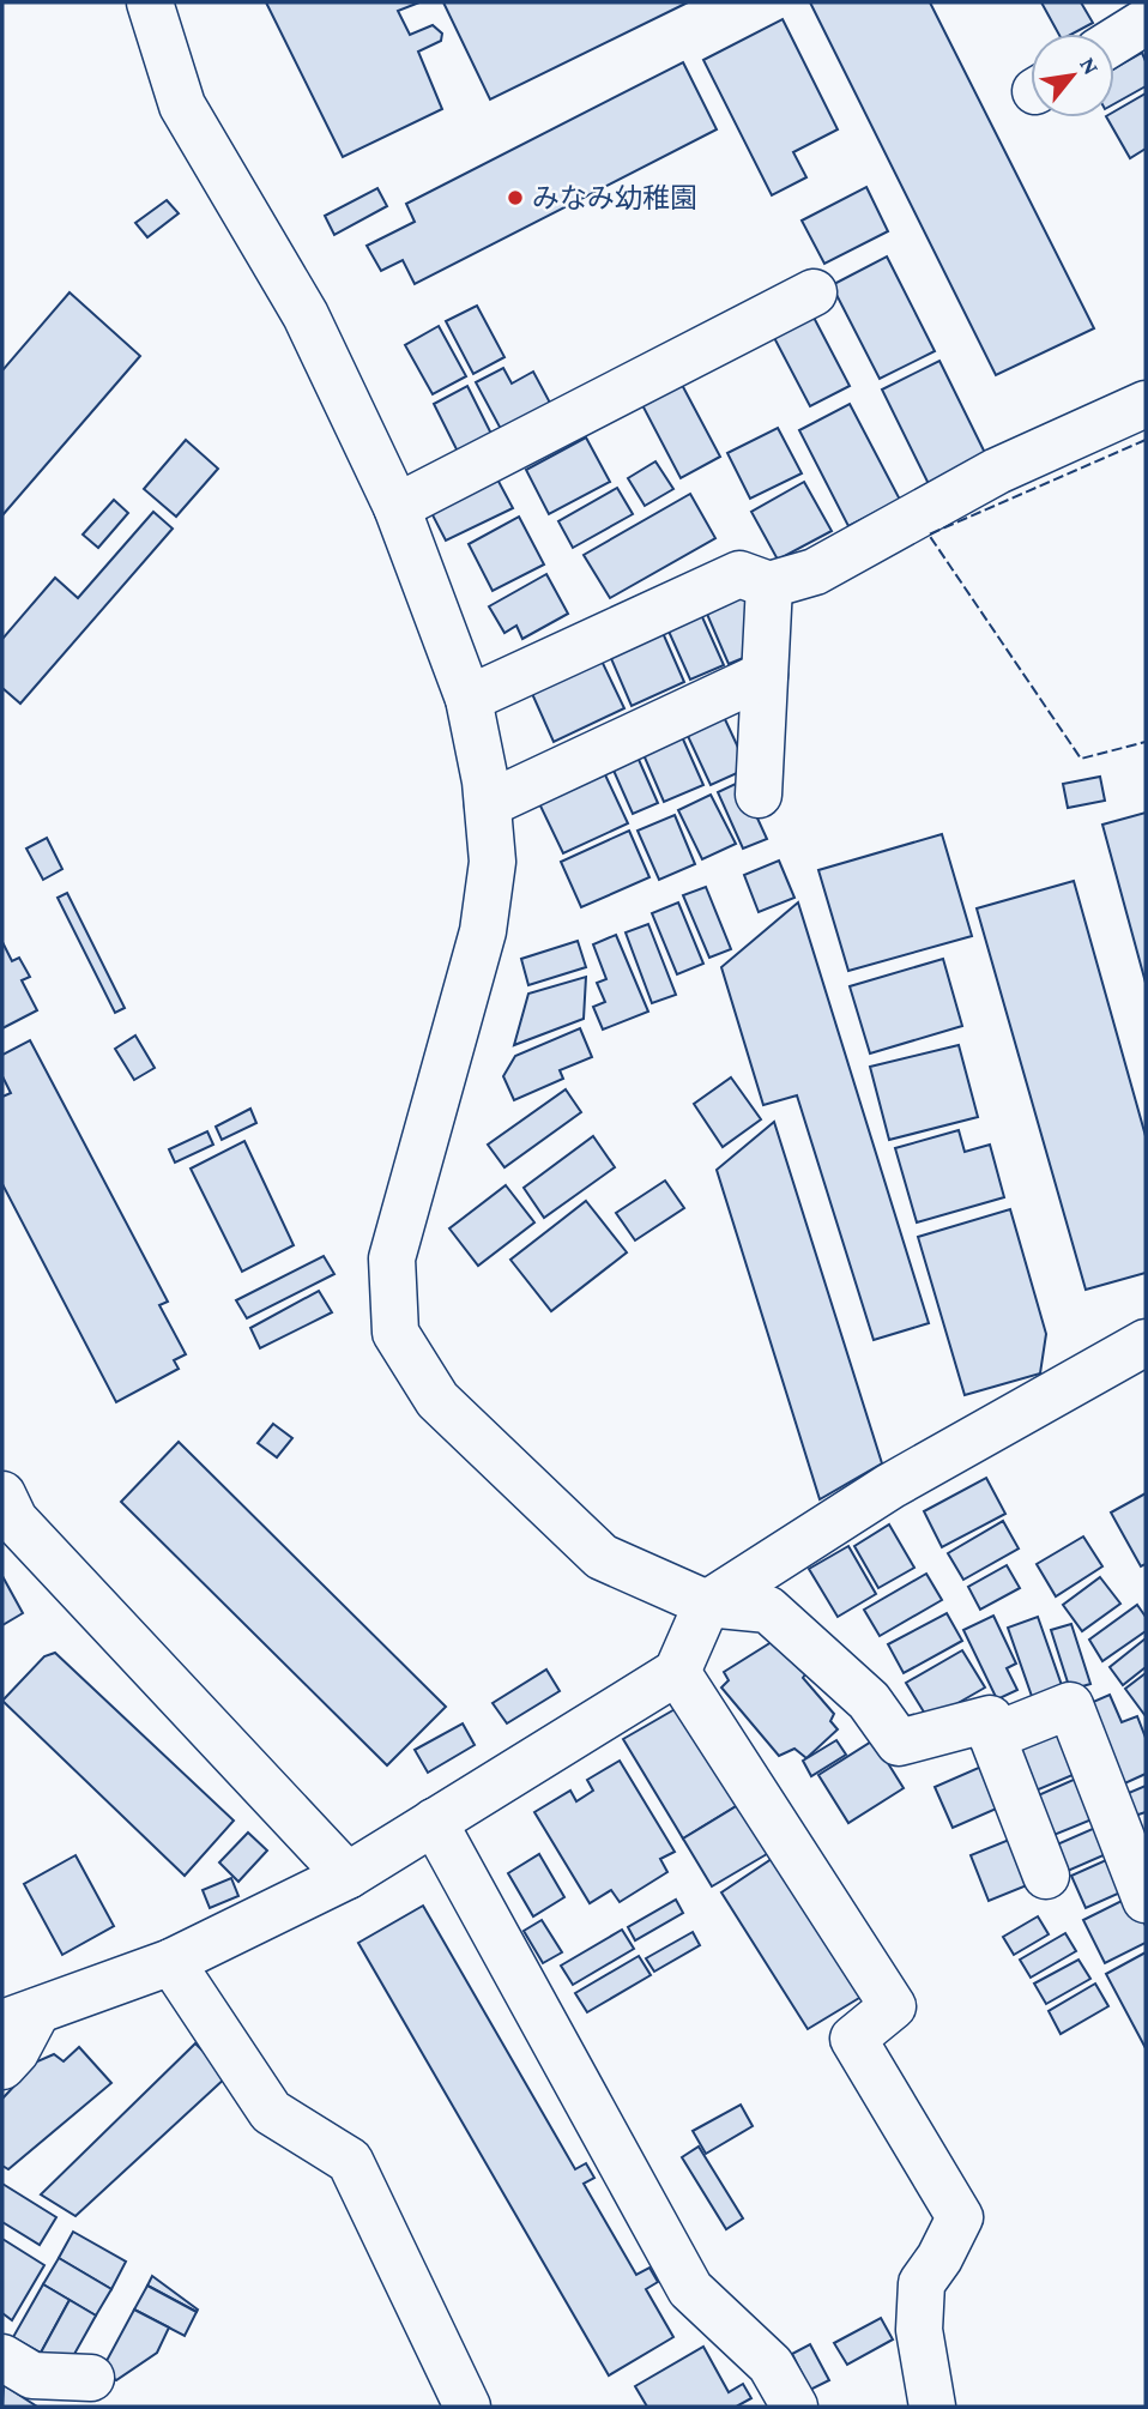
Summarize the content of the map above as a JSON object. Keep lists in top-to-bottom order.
{
  "places": ["みなみ幼稚園"],
  "north": "top right"
}
